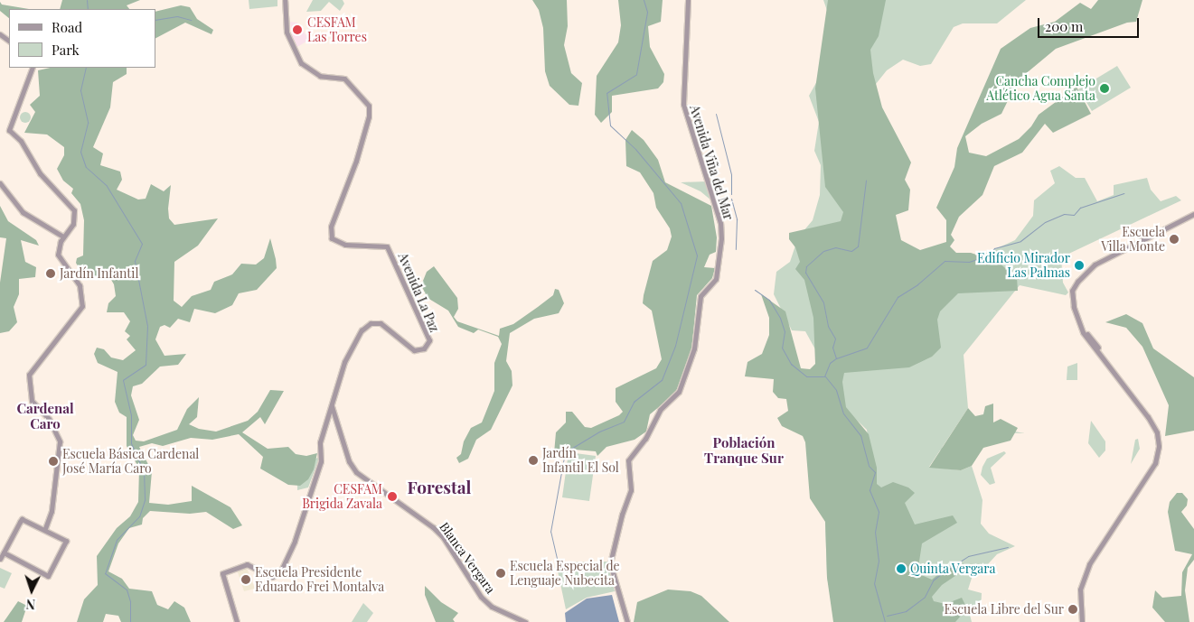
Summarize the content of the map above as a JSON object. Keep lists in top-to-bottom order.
{
  "streets": {
    "street": ["Avenida Viña del Mar", "Avenida La Paz", "Blanca Vergara"]
  },
  "crossings": [
    ["Avenida La Paz", "Blanca Vergara"]
  ],
  "districts": ["Cardenal Caro", "Población Tranque Sur", "Forestal"],
  "places": [
    "CESFAM Las Torres",
    "Cancha Complejo Atlético Agua Santa",
    "Escuela Villa Monte",
    "Edificio Mirador Las Palmas",
    "Jardín Infantil",
    "Jardín Infantil El Sol",
    "Escuela Básica Cardenal José María Caro",
    "CESFAM Brigida Zavala",
    "Quinta Vergara",
    "Escuela Especial de Lenguaje Nubecita",
    "Escuela Presidente Eduardo Frei Montalva",
    "Escuela Libre del Sur"
  ],
  "legend": ["Road", "Park"],
  "scale_bar": "200 m",
  "north": "bottom"
}
